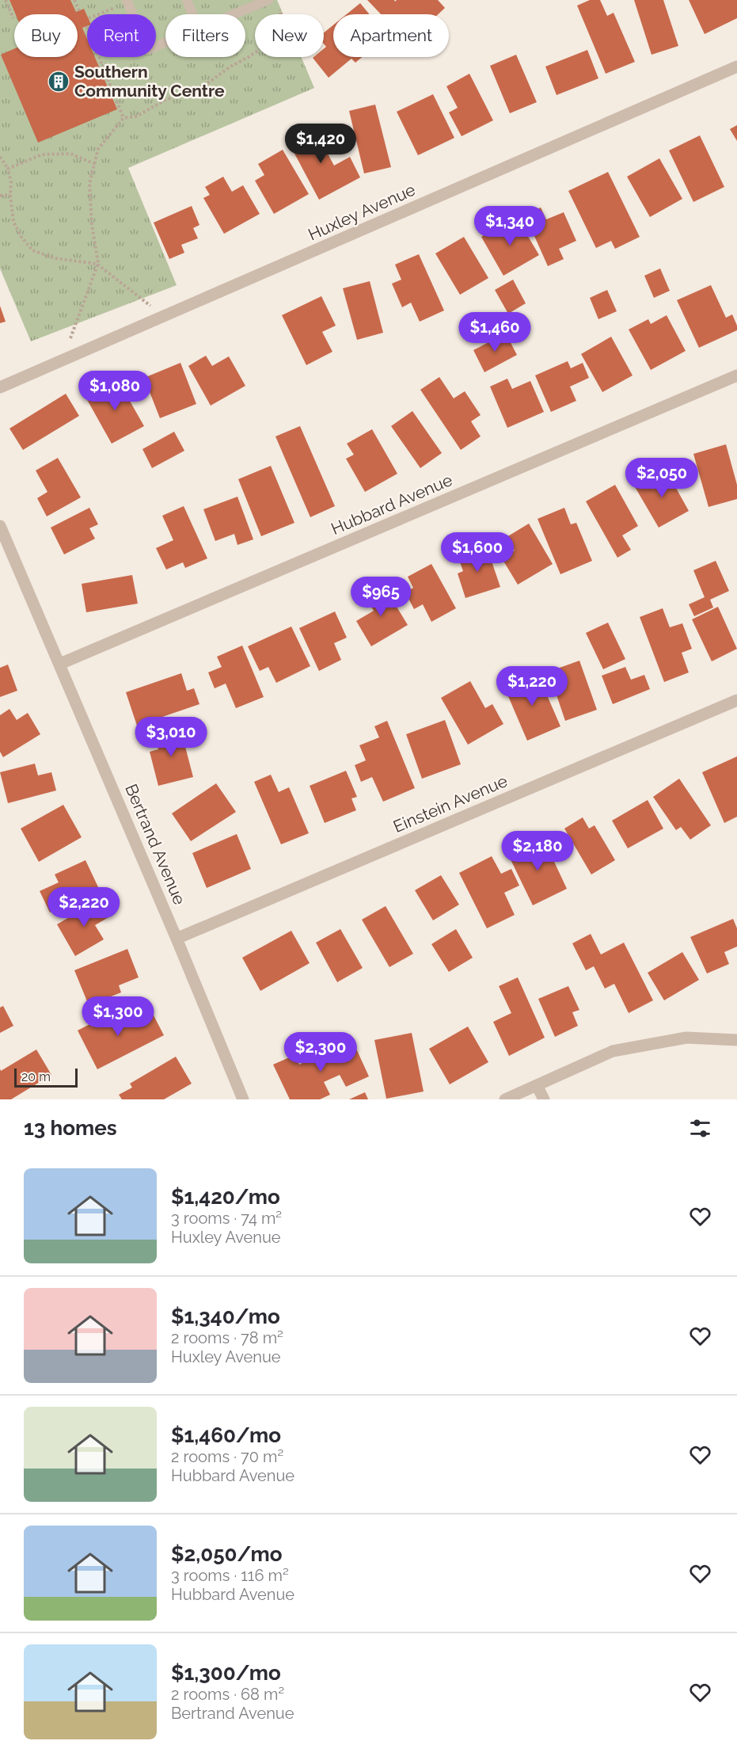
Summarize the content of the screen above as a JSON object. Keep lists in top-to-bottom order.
{
  "streets": {
    "street": [
      "Huxley Avenue",
      "Hubbard Avenue",
      "Einstein Avenue",
      "Bertrand Avenue"
    ]
  },
  "crossings": [
    ["Hubbard Avenue", "Bertrand Avenue"],
    ["Einstein Avenue", "Bertrand Avenue"]
  ],
  "places": {
    "building": ["Southern Community Centre"]
  },
  "scale_bar": "20 m",
  "page": {
    "chip": [
      "Buy",
      "Rent",
      "Filters",
      "New",
      "Apartment"
    ],
    "price": [
      "$1,420",
      "$1,340",
      "$1,460",
      "$1,080",
      "$2,050",
      "$1,600",
      "$965",
      "$1,220",
      "$3,010",
      "$2,180",
      "$2,220",
      "$1,300",
      "$2,300"
    ],
    "scale": "20 m",
    "heading": "13 homes",
    "list": [
      {
        "name": "$1,420/mo",
        "note": "3 rooms · 74 m² · Huxley Avenue"
      },
      {
        "name": "$1,340/mo",
        "note": "2 rooms · 78 m² · Huxley Avenue"
      },
      {
        "name": "$1,460/mo",
        "note": "2 rooms · 70 m² · Hubbard Avenue"
      },
      {
        "name": "$2,050/mo",
        "note": "3 rooms · 116 m² · Hubbard Avenue"
      },
      {
        "name": "$1,300/mo",
        "note": "2 rooms · 68 m² · Bertrand Avenue"
      }
    ]
  }
}
